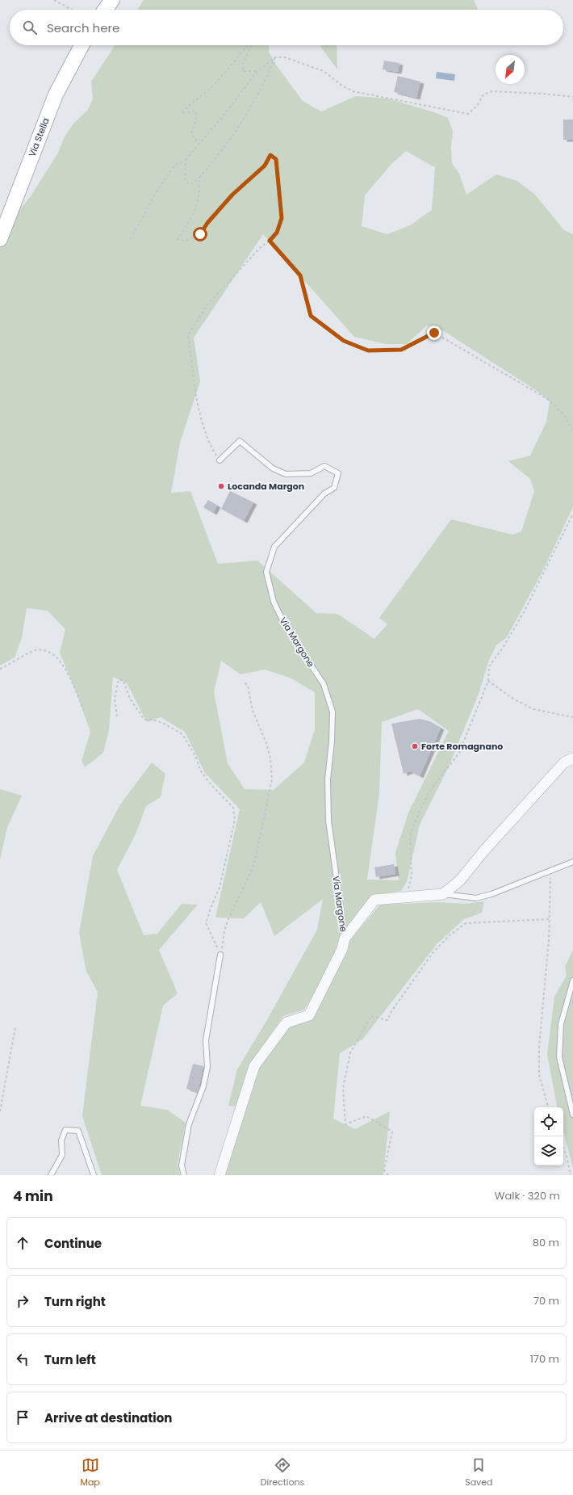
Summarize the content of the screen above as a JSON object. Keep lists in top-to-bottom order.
{
  "streets": {
    "main road": ["Via Stella"],
    "street": ["Via Margone"]
  },
  "places": ["Locanda Margon", "Forte Romagnano"],
  "north": "bottom left",
  "page": {
    "search": "Search here",
    "heading": ["4 min", "Walk · 320 m"],
    "list": [
      ["Continue", "80 m"],
      ["Turn right", "70 m"],
      ["Turn left", "170 m"],
      "Arrive at destination"
    ],
    "nav": ["Map", "Directions", "Saved"]
  }
}
